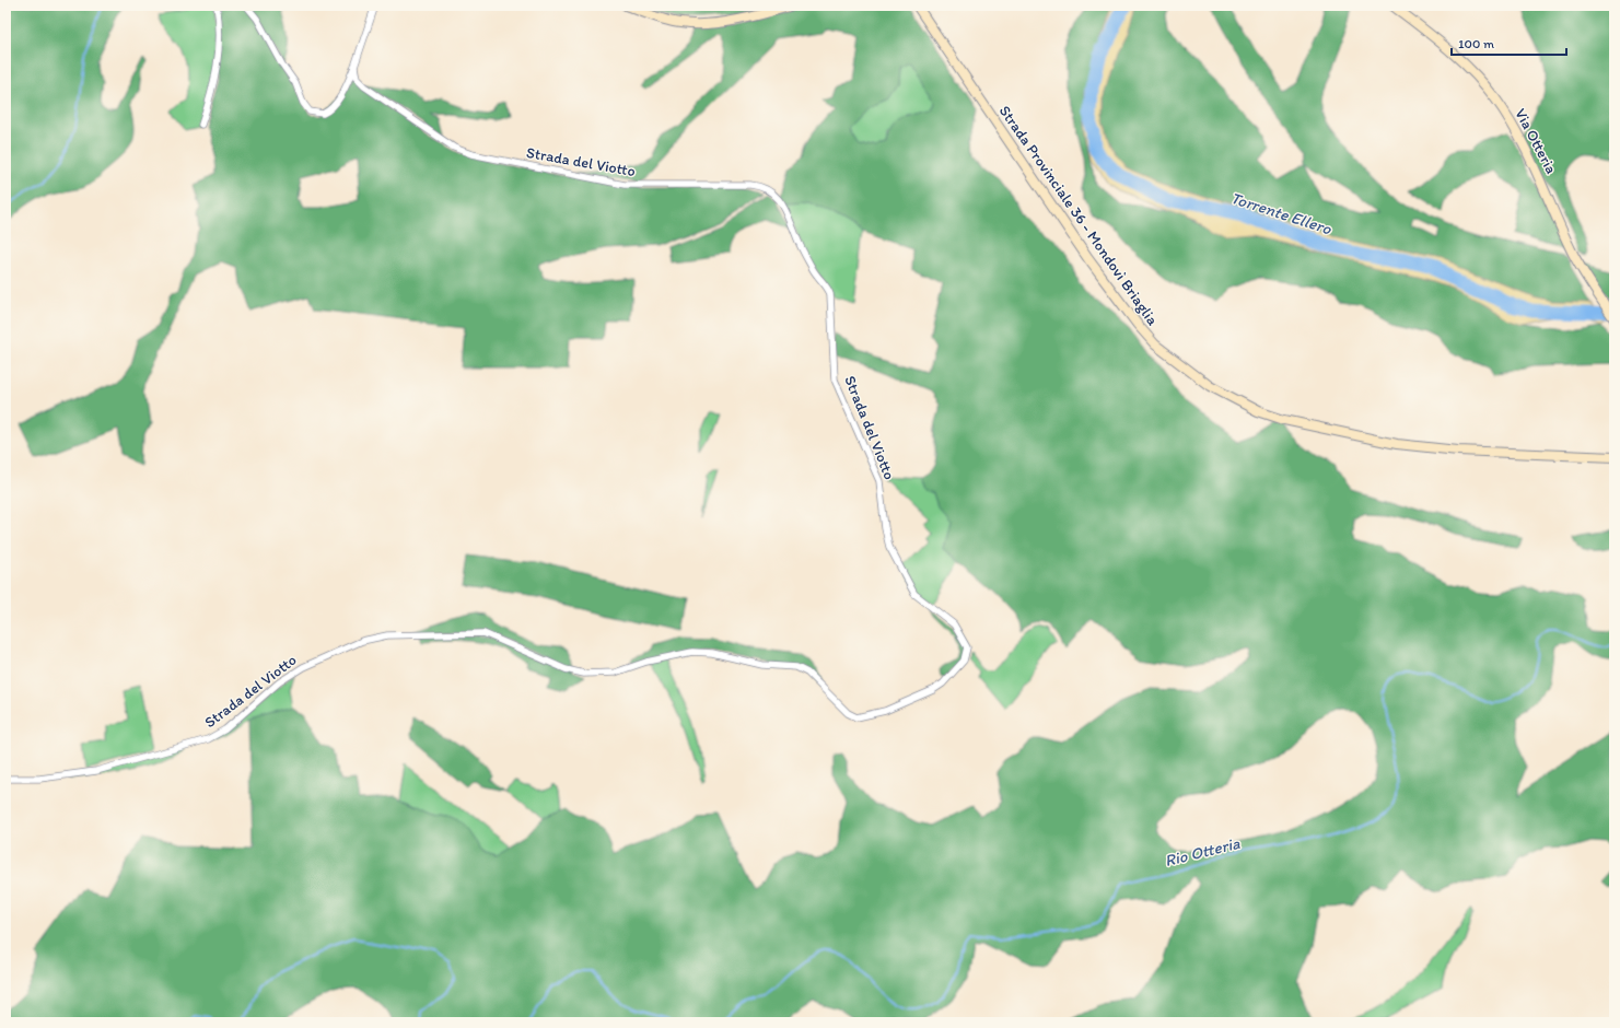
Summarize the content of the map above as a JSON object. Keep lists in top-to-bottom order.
{
  "streets": {
    "street": ["Via Otteria", "Strada del Viotto", "Strada Provinciale 36 - Mondovì Briaglia"]
  },
  "water": ["Torrente Ellero", "Rio Otteria"],
  "scale_bar": "100 m"
}
